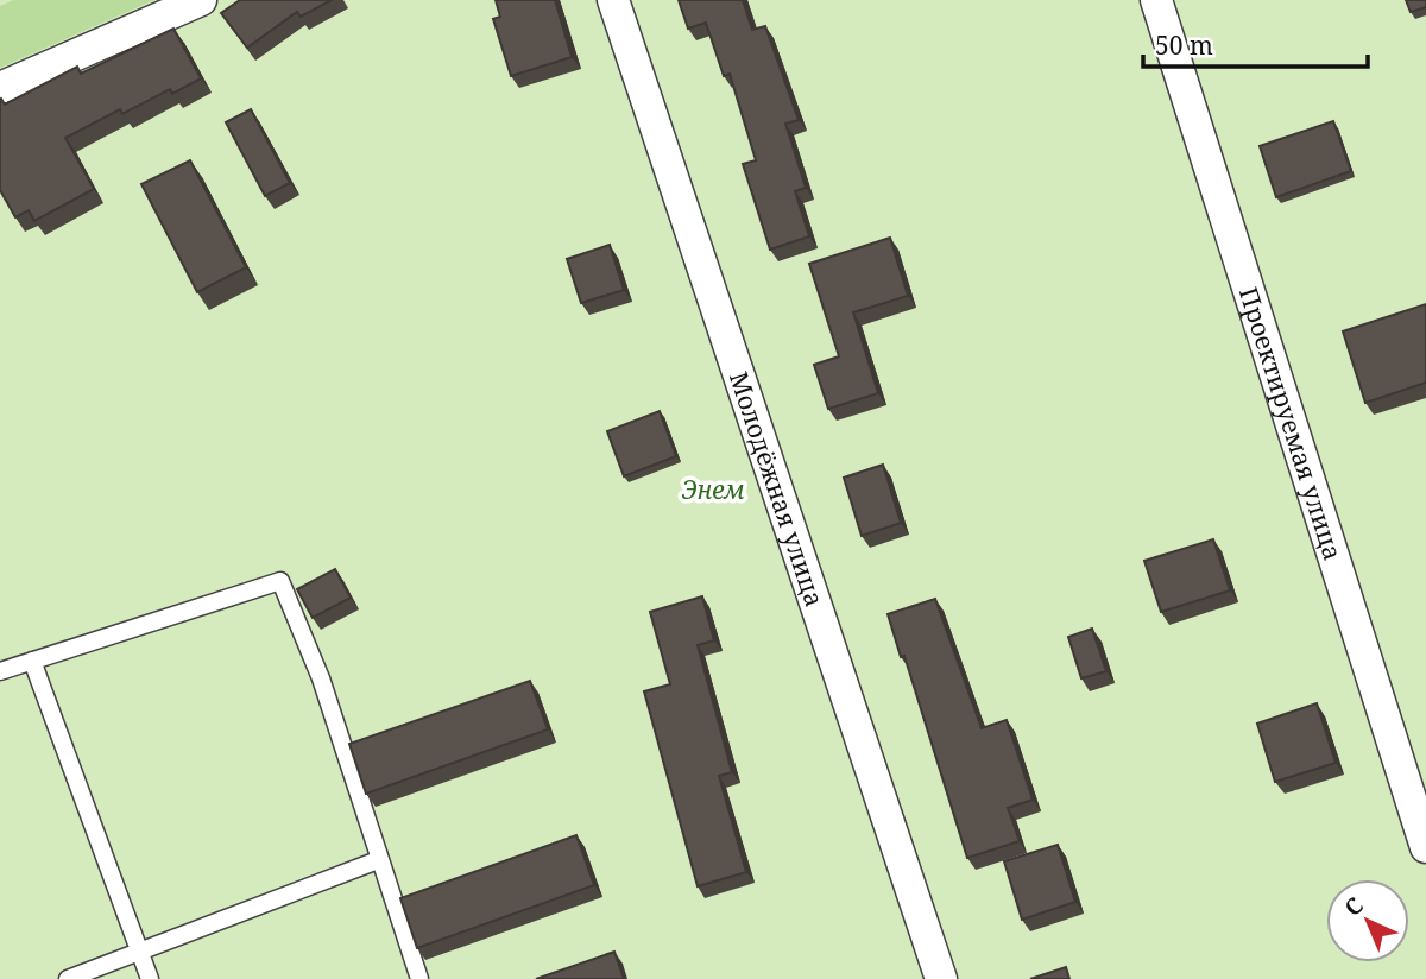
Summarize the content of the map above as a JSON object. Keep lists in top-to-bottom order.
{
  "streets": {
    "street": ["Проектируемая улица", "Молодёжная улица"]
  },
  "parks": ["Энем"],
  "scale_bar": "50 m",
  "north": "top left"
}
